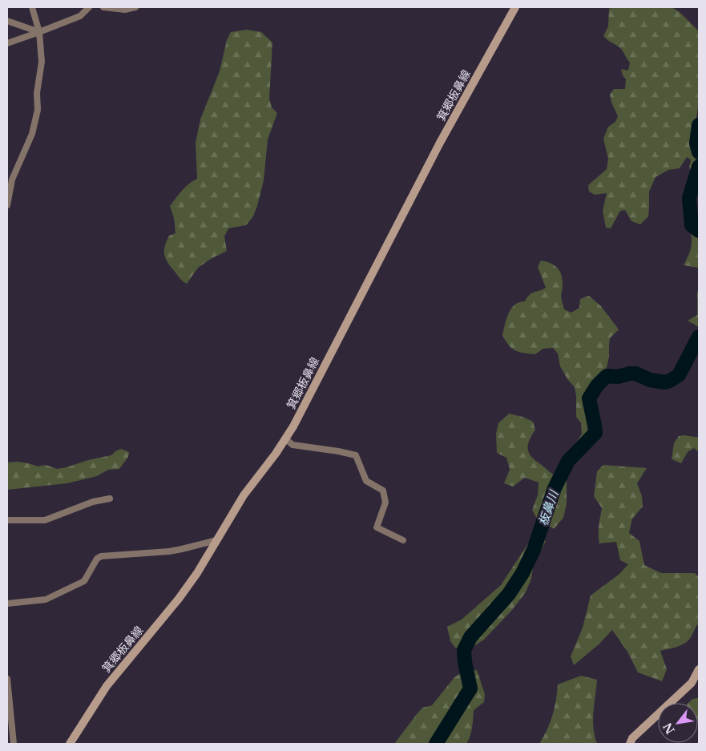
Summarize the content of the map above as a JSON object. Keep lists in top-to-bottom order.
{
  "streets": {
    "main road": ["箕郷板鼻線"]
  },
  "water": ["板鼻川"],
  "north": "bottom left"
}
